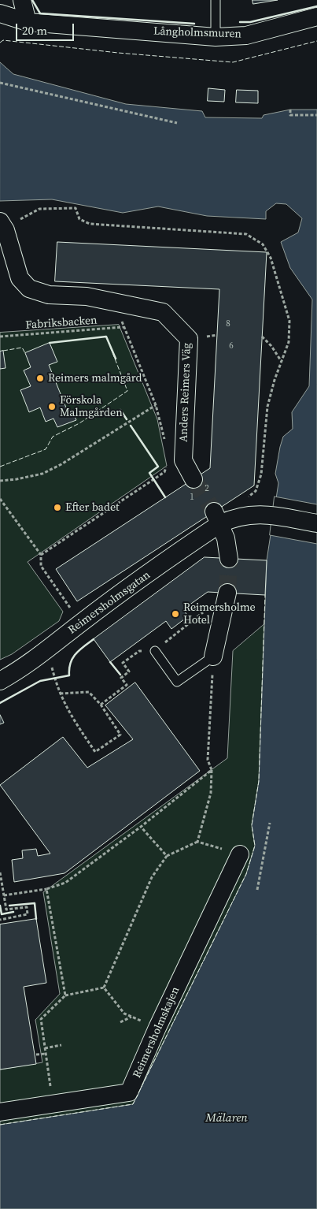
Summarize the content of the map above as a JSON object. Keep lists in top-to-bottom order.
{
  "streets": {
    "street": [
      "Långholmsmuren",
      "Anders Reimers Väg",
      "Reimersholmsgatan",
      "Reimersholmskajen"
    ],
    "path": ["Fabriksbacken"]
  },
  "water": ["Mälaren"],
  "places": [
    "Reimers malmgård",
    "Förskola Malmgården",
    "Efter badet",
    "Reimersholme Hotel"
  ],
  "house_numbers": [
    "8",
    "6",
    "2",
    "1"
  ],
  "scale_bar": "20 m"
}
